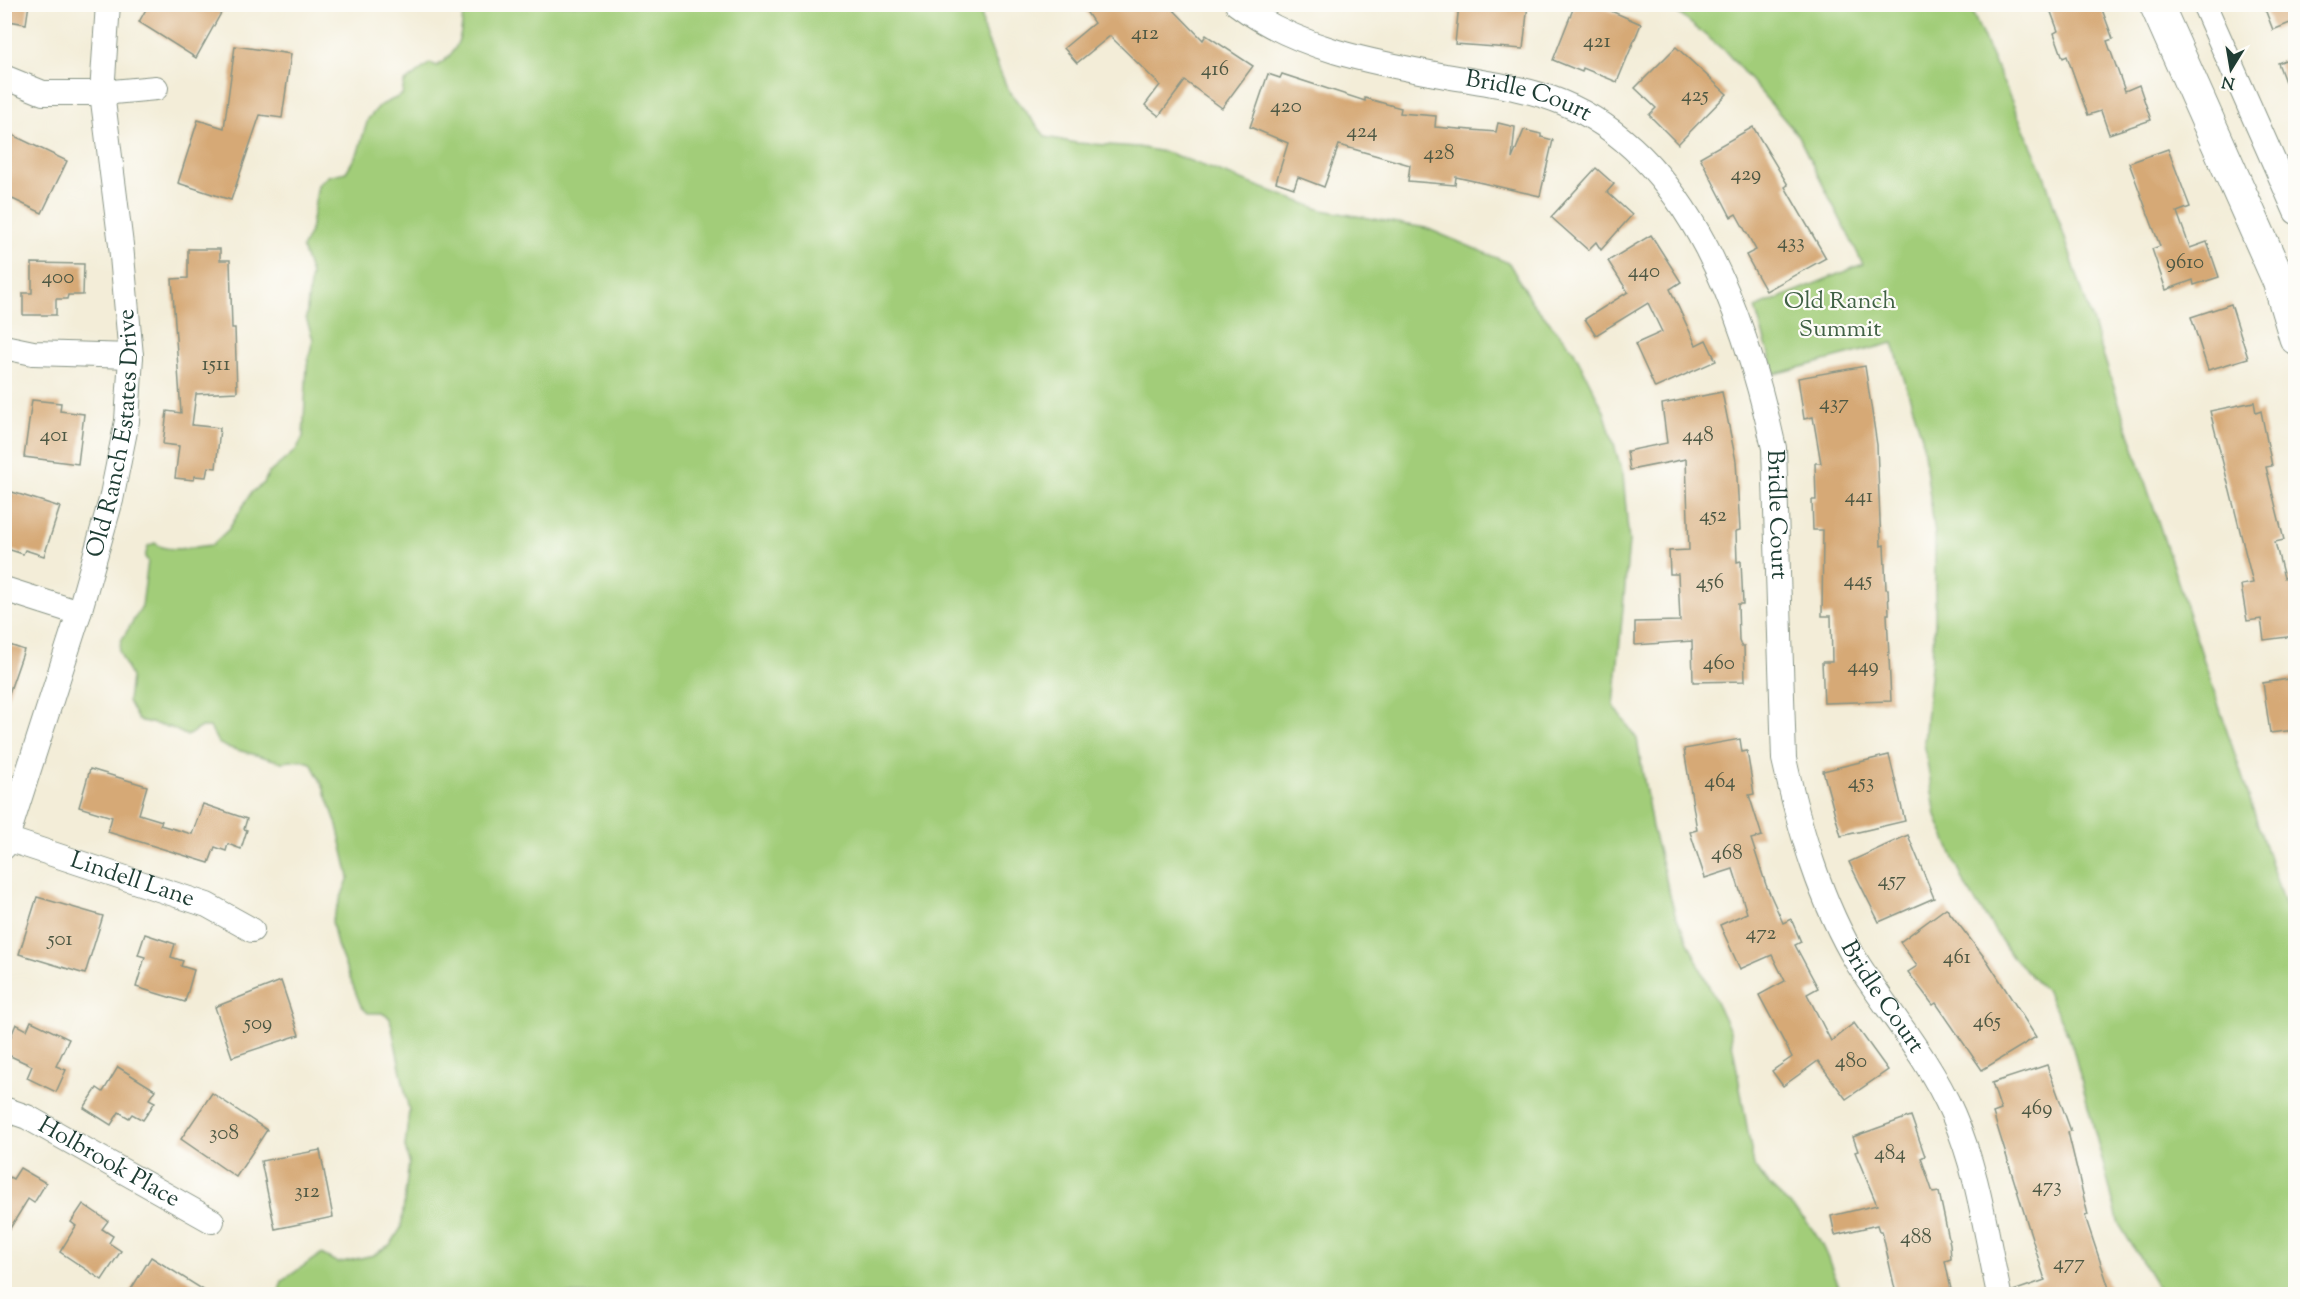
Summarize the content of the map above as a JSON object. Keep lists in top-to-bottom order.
{
  "streets": {
    "street": [
      "Bridle Court",
      "Old Ranch Estates Drive",
      "Lindell Lane",
      "Holbrook Place"
    ]
  },
  "crossings": [
    ["Old Ranch Estates Drive", "Lindell Lane"]
  ],
  "parks": ["Old Ranch Summit"],
  "house_numbers": [
    "412",
    "421",
    "416",
    "425",
    "420",
    "424",
    "428",
    "429",
    "433",
    "9610",
    "440",
    "400",
    "1511",
    "437",
    "401",
    "448",
    "441",
    "452",
    "445",
    "456",
    "460",
    "449",
    "464",
    "453",
    "468",
    "457",
    "472",
    "501",
    "461",
    "465",
    "509",
    "480",
    "469",
    "308",
    "484",
    "473",
    "312",
    "488",
    "477"
  ],
  "north": "bottom"
}
